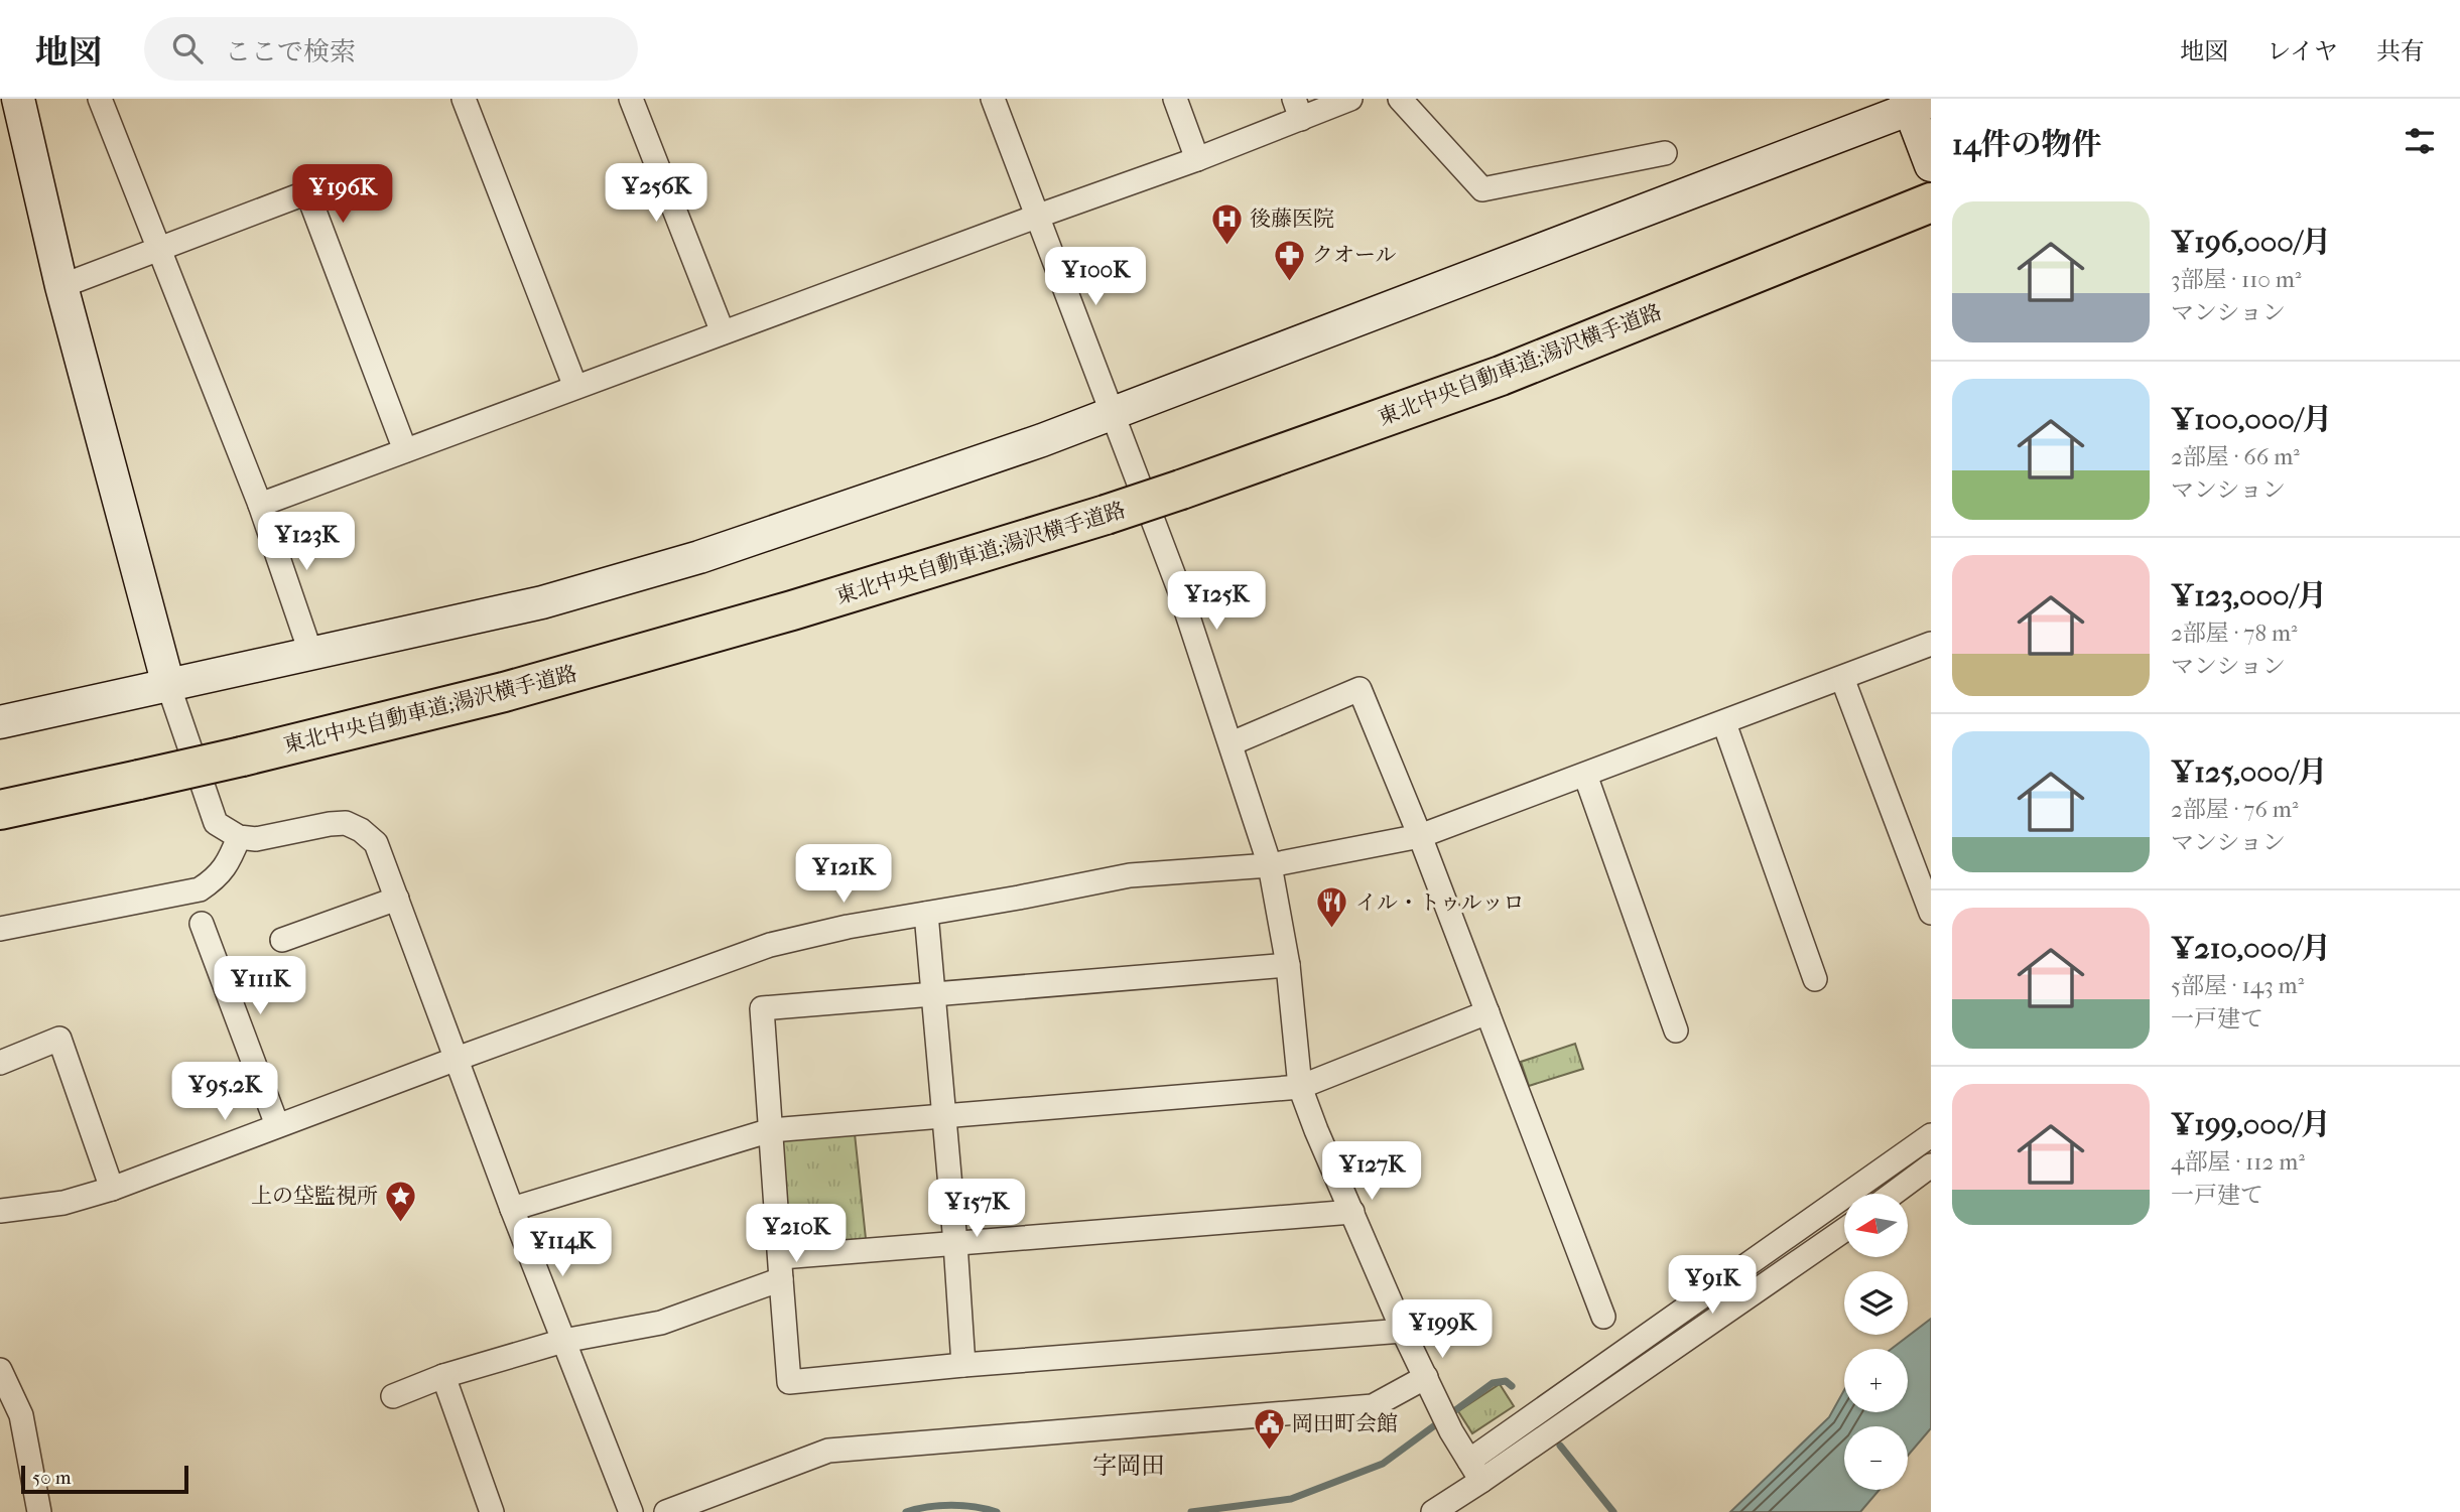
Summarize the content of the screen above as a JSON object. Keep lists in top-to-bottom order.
{
  "streets": {
    "highway": ["東北中央自動車道;湯沢横手道路"]
  },
  "districts": ["字岡田"],
  "places": {
    "hospital": ["後藤医院"],
    "pharmacy": ["クオール"],
    "restaurant": ["イル・トゥルッロ"],
    "place": ["上の垈監視所"],
    "public building": ["岡田町会館"]
  },
  "scale_bar": "50 m",
  "north": "left",
  "page": {
    "header": "地図",
    "search": "ここで検索",
    "nav": ["地図", "レイヤ", "共有"],
    "heading": "14件の物件",
    "price": [
      "¥256K",
      "¥196K",
      "¥100K",
      "¥123K",
      "¥125K",
      "¥121K",
      "¥111K",
      "¥95.2K",
      "¥127K",
      "¥157K",
      "¥210K",
      "¥114K",
      "¥91K",
      "¥199K"
    ],
    "list": [
      {
        "name": "¥196,000/月",
        "note": "3部屋 · 110 m² · マンション"
      },
      {
        "name": "¥100,000/月",
        "note": "2部屋 · 66 m² · マンション"
      },
      {
        "name": "¥123,000/月",
        "note": "2部屋 · 78 m² · マンション"
      },
      {
        "name": "¥125,000/月",
        "note": "2部屋 · 76 m² · マンション"
      },
      {
        "name": "¥210,000/月",
        "note": "5部屋 · 143 m² · 一戸建て"
      },
      {
        "name": "¥199,000/月",
        "note": "4部屋 · 112 m² · 一戸建て"
      }
    ],
    "map_buttons": ["+", "−"],
    "scale": "50 m"
  }
}
